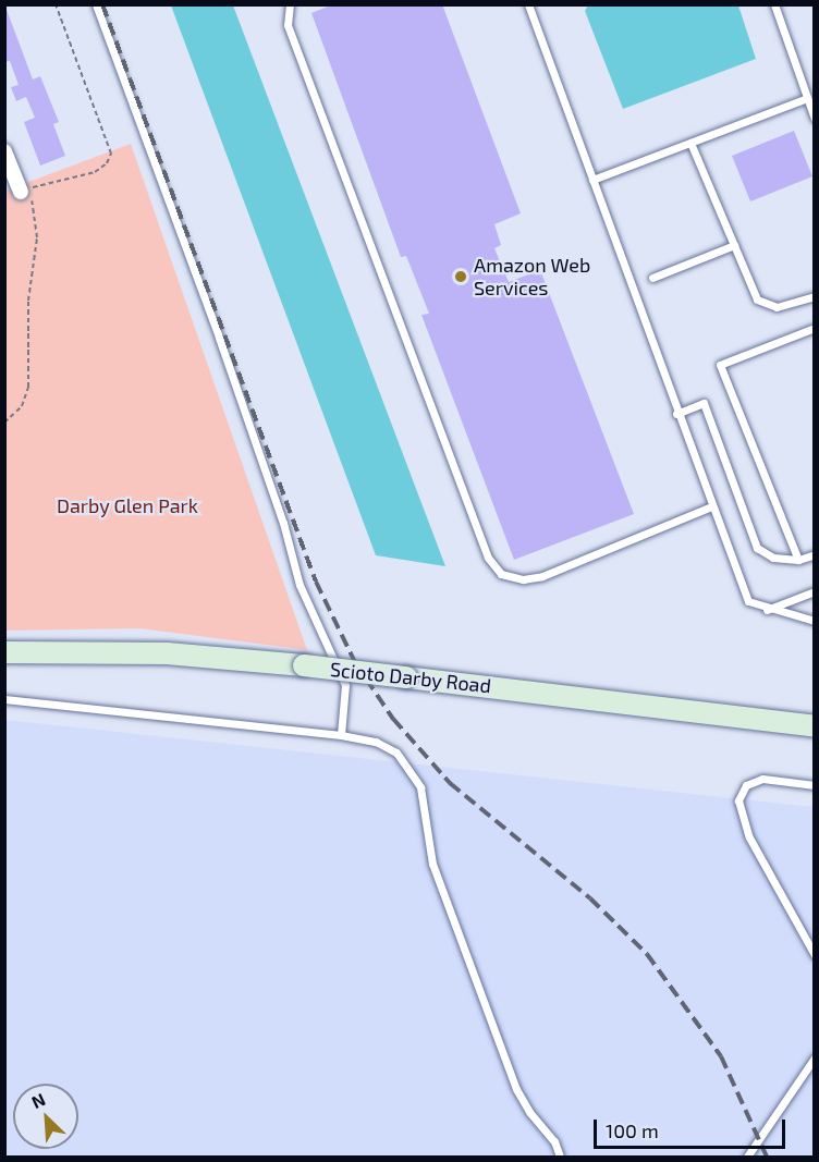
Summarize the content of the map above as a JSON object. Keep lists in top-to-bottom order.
{
  "streets": {
    "main road": ["Scioto Darby Road"]
  },
  "parks": ["Darby Glen Park"],
  "places": ["Amazon Web Services"],
  "scale_bar": "100 m",
  "north": "top left"
}
